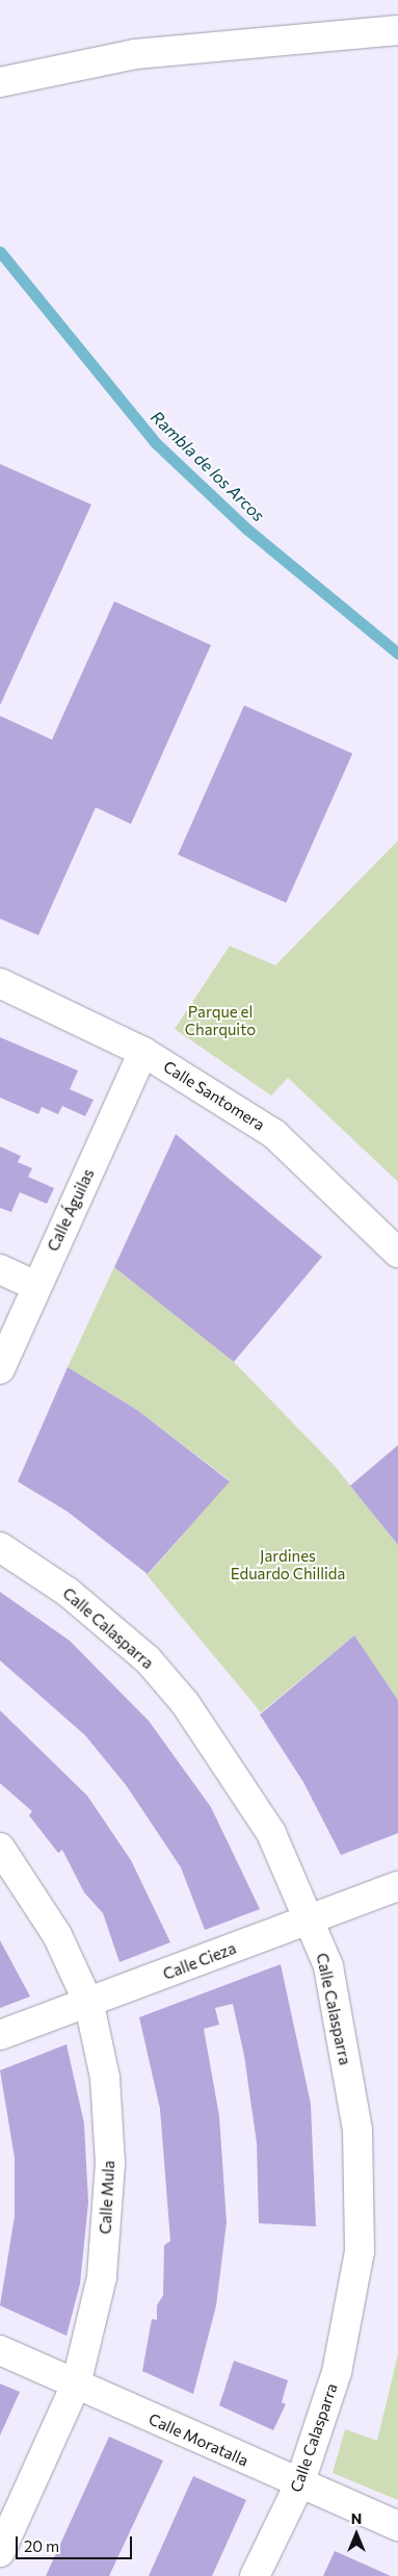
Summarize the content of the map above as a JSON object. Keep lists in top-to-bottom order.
{
  "streets": {
    "street": [
      "Calle Santomera",
      "Calle Águilas",
      "Calle Calasparra",
      "Calle Cieza",
      "Calle Mula",
      "Calle Moratalla"
    ]
  },
  "crossings": [
    ["Calle Santomera", "Calle Águilas"],
    ["Calle Calasparra", "Calle Cieza"],
    ["Calle Calasparra", "Calle Moratalla"],
    ["Calle Cieza", "Calle Mula"],
    ["Calle Mula", "Calle Moratalla"]
  ],
  "water": ["Rambla de los Arcos"],
  "parks": ["Parque el Charquito", "Jardines Eduardo Chillida"],
  "scale_bar": "20 m",
  "north": "top"
}
